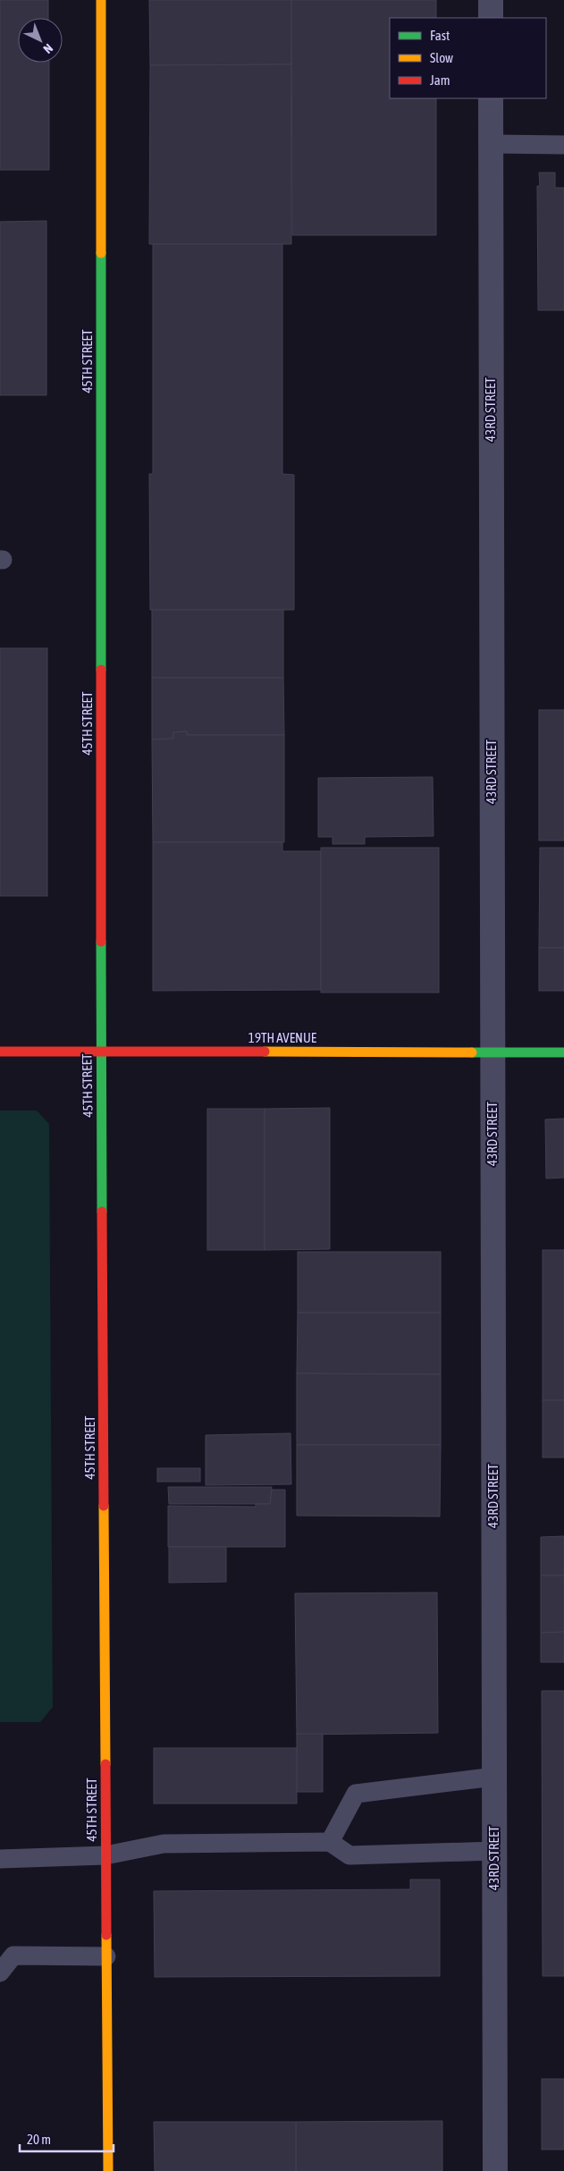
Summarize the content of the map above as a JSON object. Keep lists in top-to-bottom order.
{
  "streets": {
    "street": ["45TH STREET", "43RD STREET", "19TH AVENUE"]
  },
  "crossings": [
    ["45TH STREET", "19TH AVENUE"],
    ["43RD STREET", "19TH AVENUE"]
  ],
  "legend": ["Fast", "Slow", "Jam"],
  "scale_bar": "20 m",
  "north": "bottom right"
}
